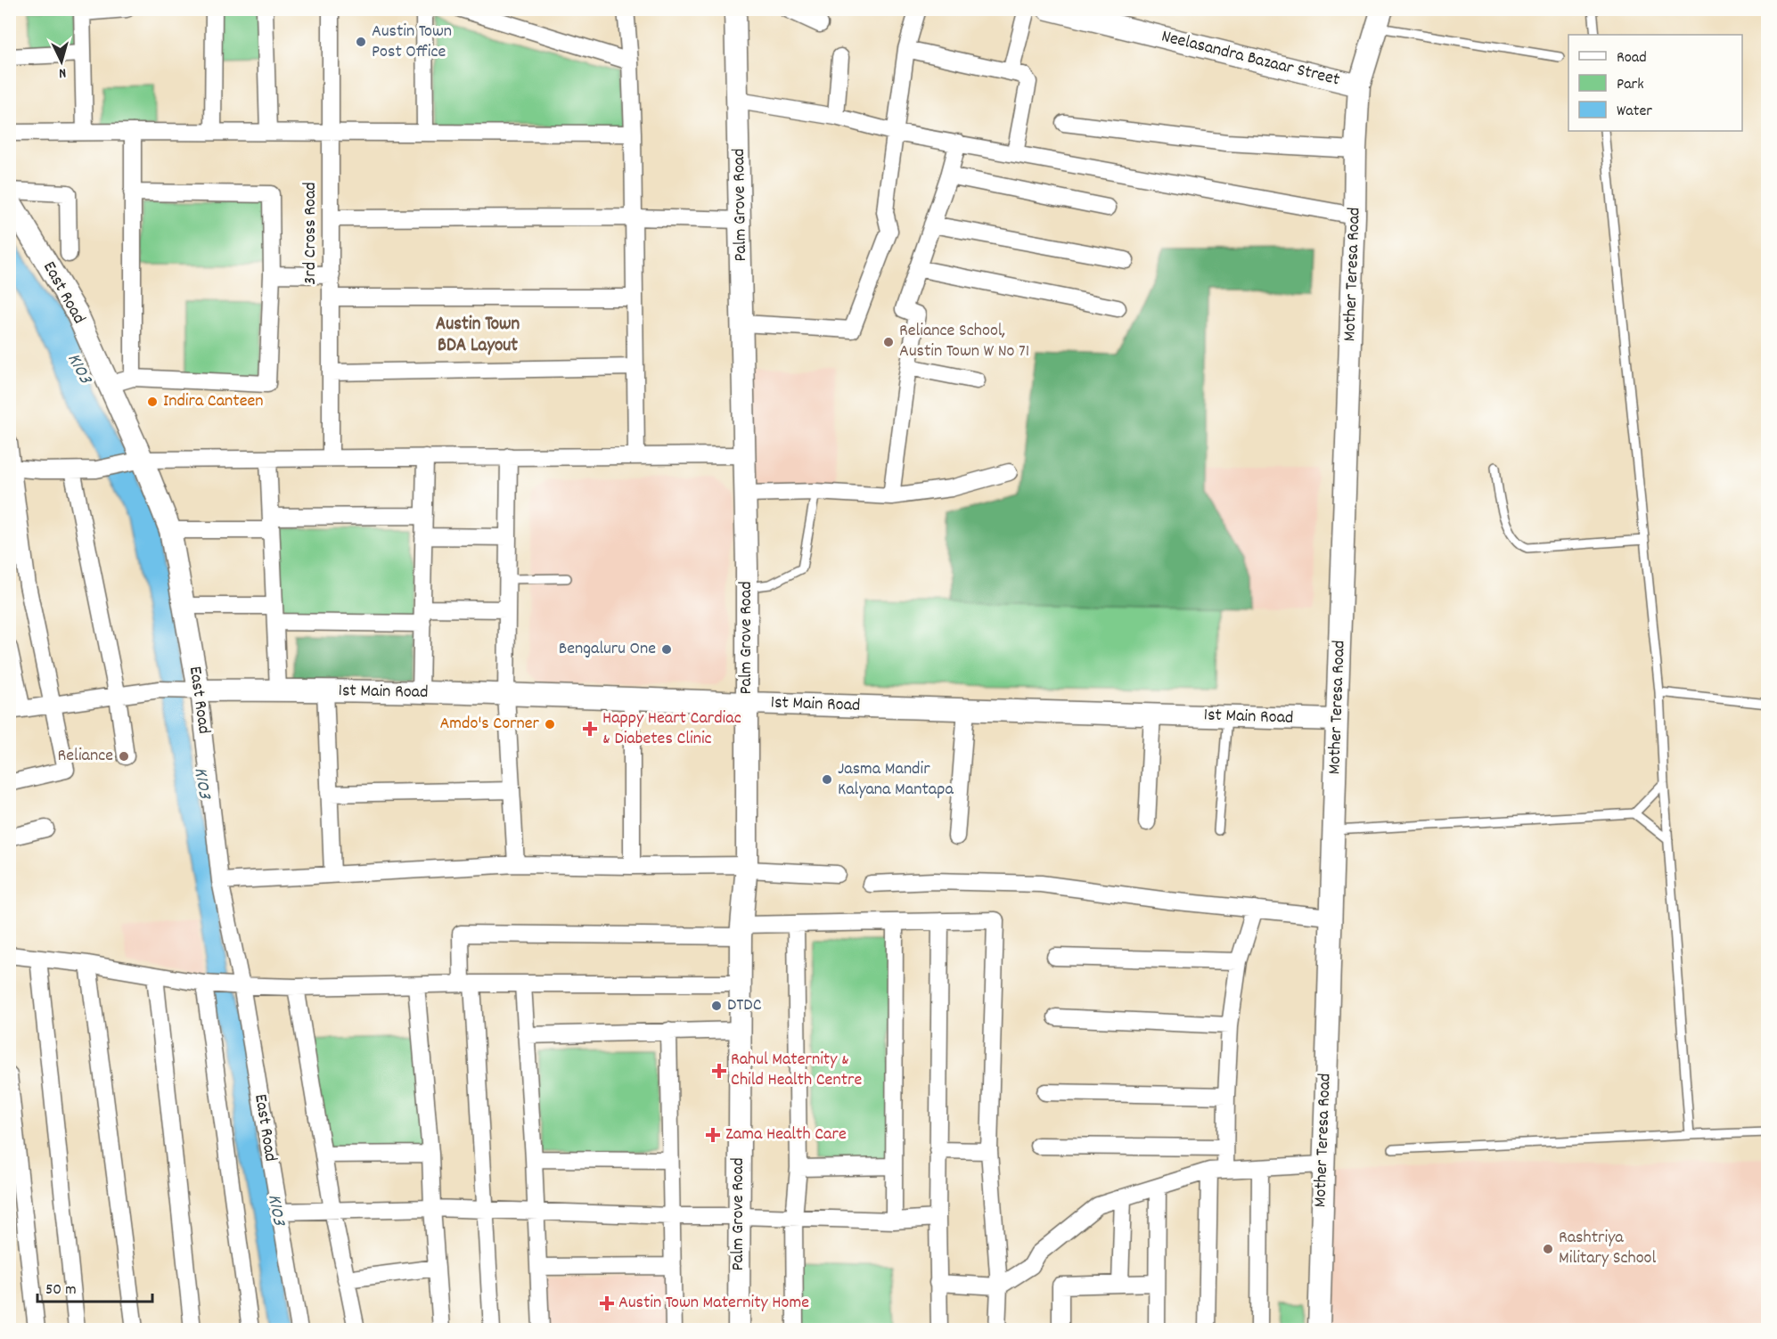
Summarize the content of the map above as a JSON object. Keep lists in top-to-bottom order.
{
  "streets": {
    "street": [
      "Neelasandra Bazaar Street",
      "Palm Grove Road",
      "3rd Cross Road",
      "Mother Teresa Road",
      "East Road",
      "1st Main Road"
    ]
  },
  "crossings": [
    ["Neelasandra Bazaar Street", "Mother Teresa Road"],
    ["Palm Grove Road", "1st Main Road"],
    ["Mother Teresa Road", "1st Main Road"],
    ["East Road", "1st Main Road"]
  ],
  "districts": ["Austin Town BDA Layout"],
  "water": ["K103"],
  "places": {
    "other": [
      "Austin Town Post Office",
      "Reliance School, Austin Town W No 71",
      "Indira Canteen",
      "Bengaluru One",
      "Amdo's Corner",
      "Reliance",
      "Jasma Mandir Kalyana Mantapa",
      "DTDC",
      "Rashtriya Military School"
    ],
    "health": [
      "Happy Heart Cardiac & Diabetes Clinic",
      "Rahul Maternity & Child Health Centre",
      "Zama Health Care",
      "Austin Town Maternity Home"
    ]
  },
  "legend": ["Road", "Park", "Water"],
  "scale_bar": "50 m",
  "north": "bottom"
}
